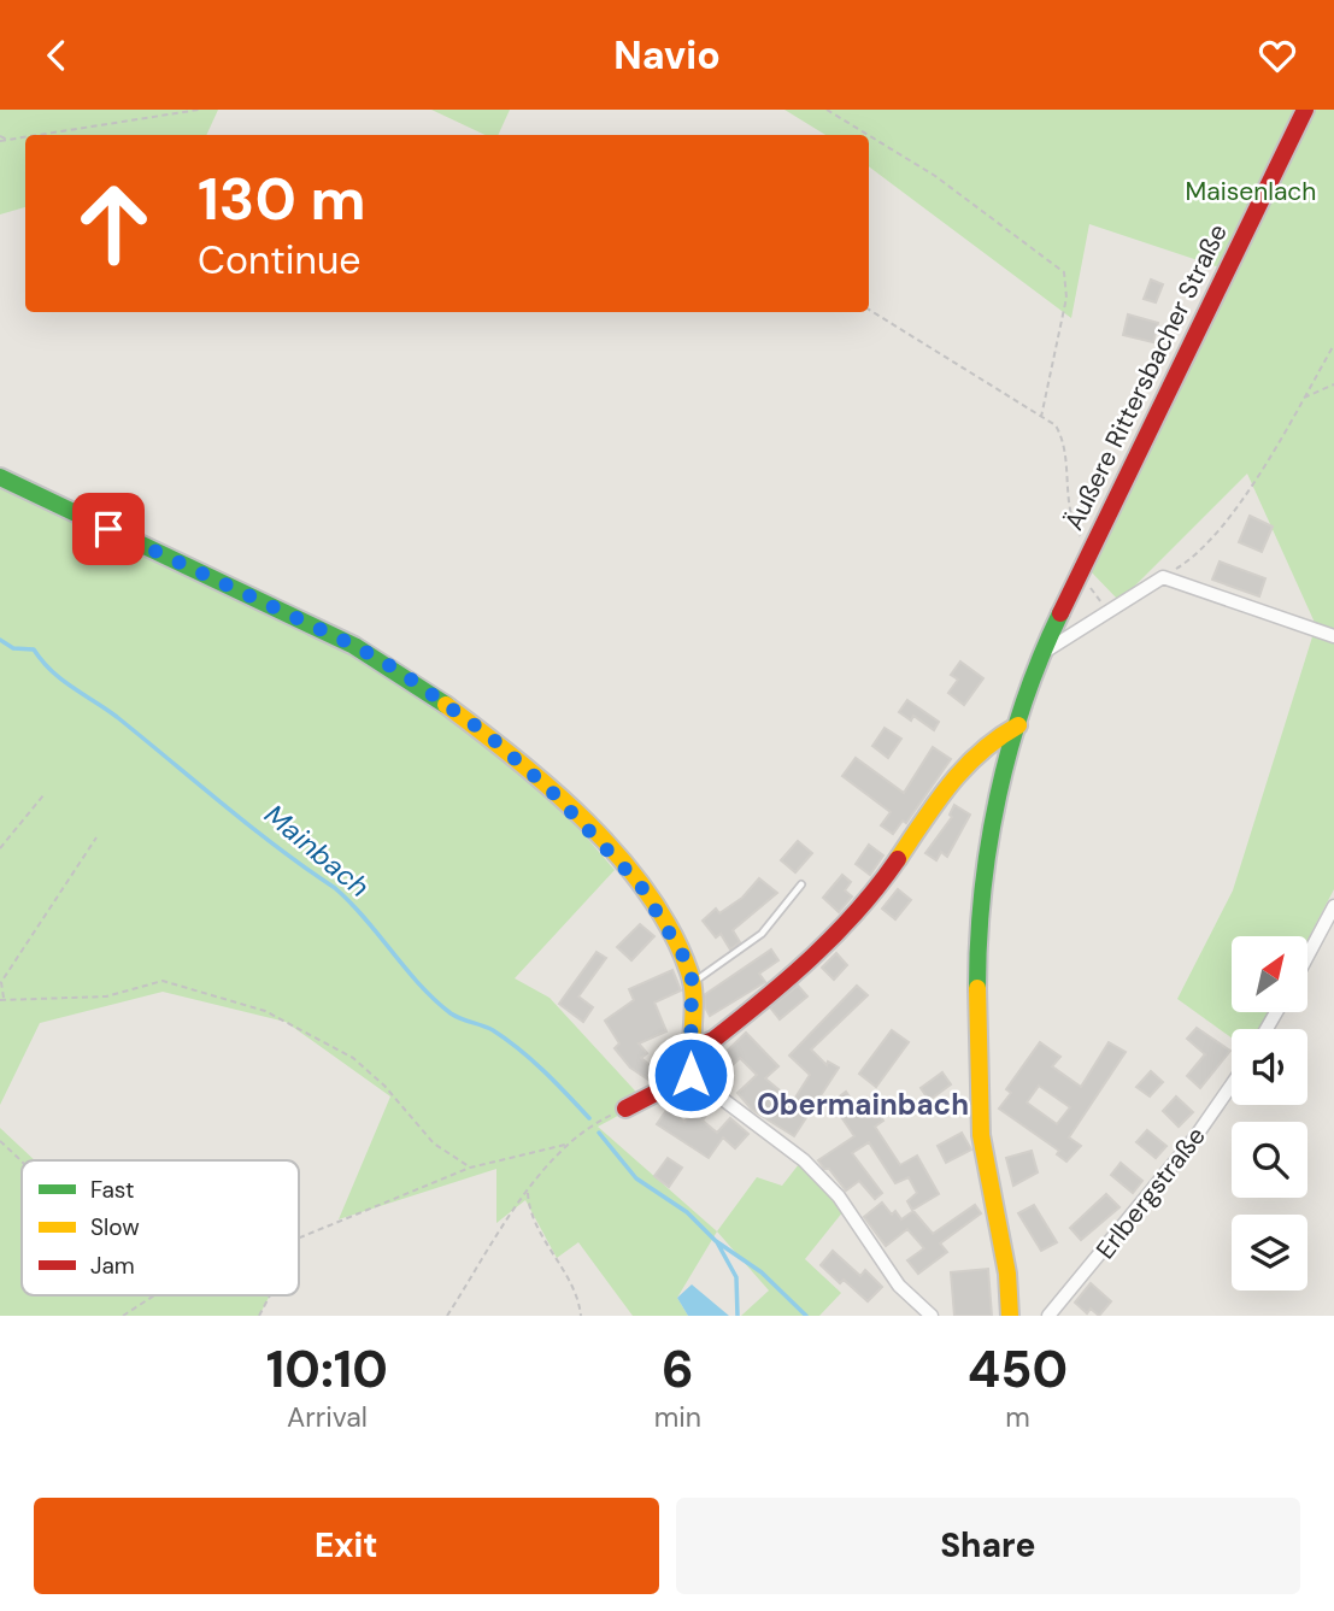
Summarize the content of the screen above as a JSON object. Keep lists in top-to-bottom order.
{
  "streets": {
    "street": ["Äußere Rittersbacher Straße", "Erlbergstraße"]
  },
  "districts": ["Obermainbach"],
  "water": ["Mainbach"],
  "parks": ["Maisenlach"],
  "legend": ["Fast", "Slow", "Jam"],
  "north": "top right",
  "page": {
    "header": "Navio",
    "turn": ["130 m", "Continue"],
    "eta": [
      "10:10",
      "Arrival",
      "6",
      "min",
      "450",
      "m"
    ],
    "buttons": ["Exit", "Share"]
  }
}
